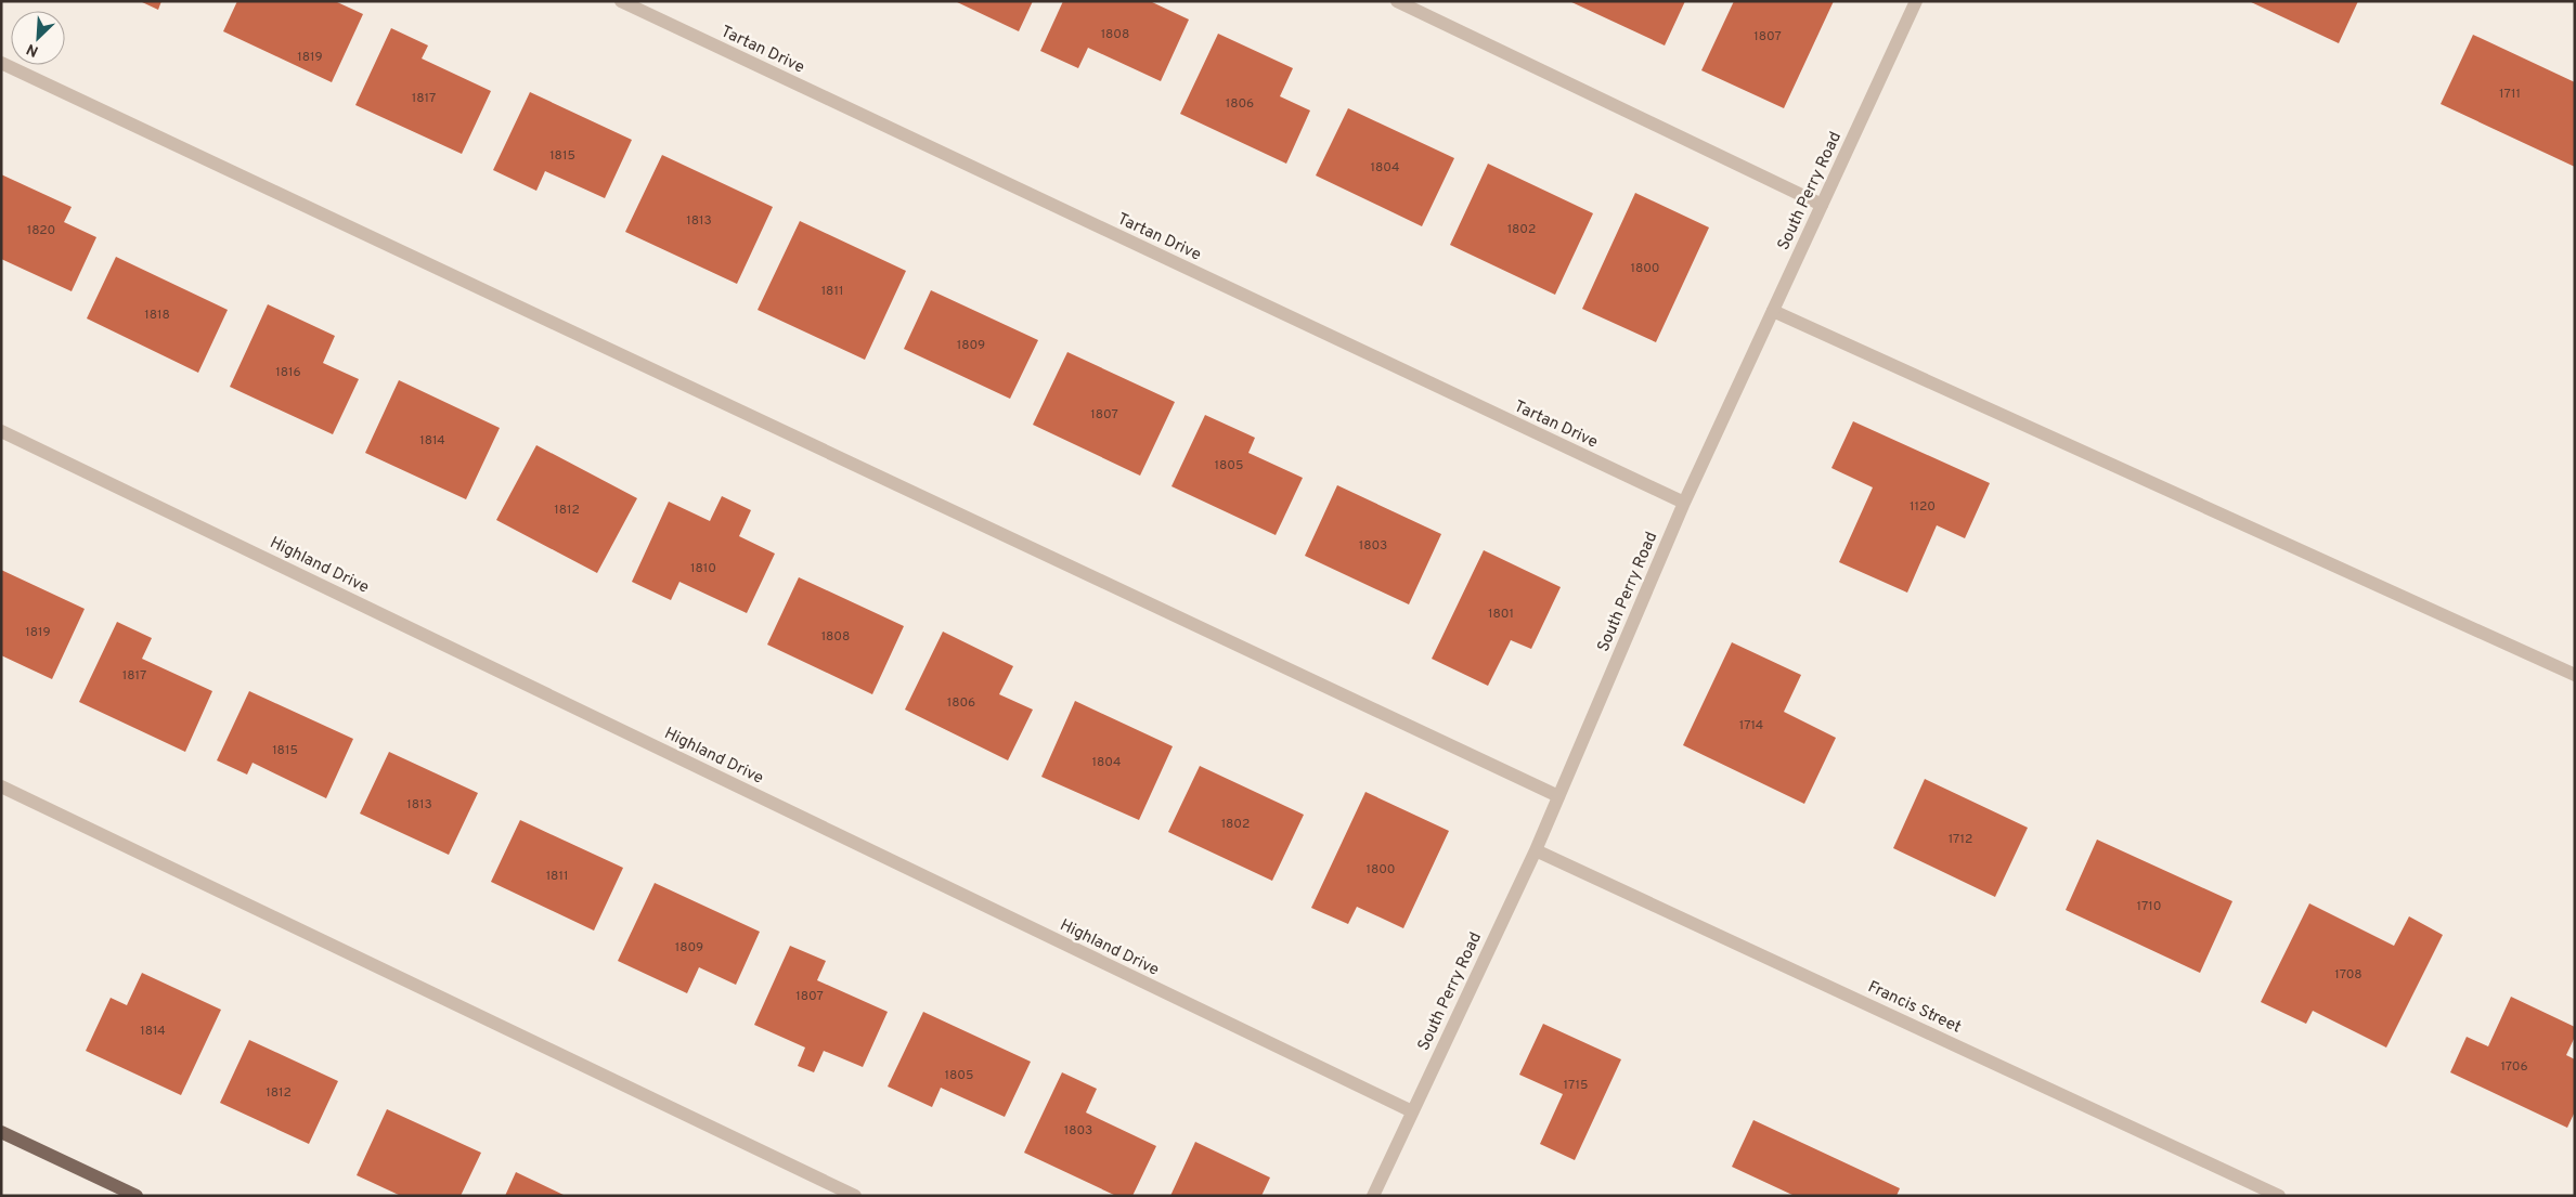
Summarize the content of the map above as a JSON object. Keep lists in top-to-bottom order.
{
  "streets": {
    "street": [
      "Tartan Drive",
      "South Perry Road",
      "Highland Drive",
      "Francis Street"
    ]
  },
  "crossings": [
    ["Tartan Drive", "South Perry Road"],
    ["South Perry Road", "Highland Drive"],
    ["South Perry Road", "Francis Street"]
  ],
  "house_numbers": [
    "1808",
    "1807",
    "1819",
    "1711",
    "1817",
    "1806",
    "1815",
    "1804",
    "1813",
    "1802",
    "1820",
    "1800",
    "1811",
    "1818",
    "1809",
    "1816",
    "1807",
    "1814",
    "1805",
    "1120",
    "1812",
    "1803",
    "1810",
    "1801",
    "1819",
    "1808",
    "1817",
    "1806",
    "1714",
    "1815",
    "1804",
    "1813",
    "1802",
    "1712",
    "1800",
    "1811",
    "1710",
    "1809",
    "1708",
    "1807",
    "1814",
    "1706",
    "1805",
    "1715",
    "1812",
    "1803"
  ],
  "north": "bottom left"
}
